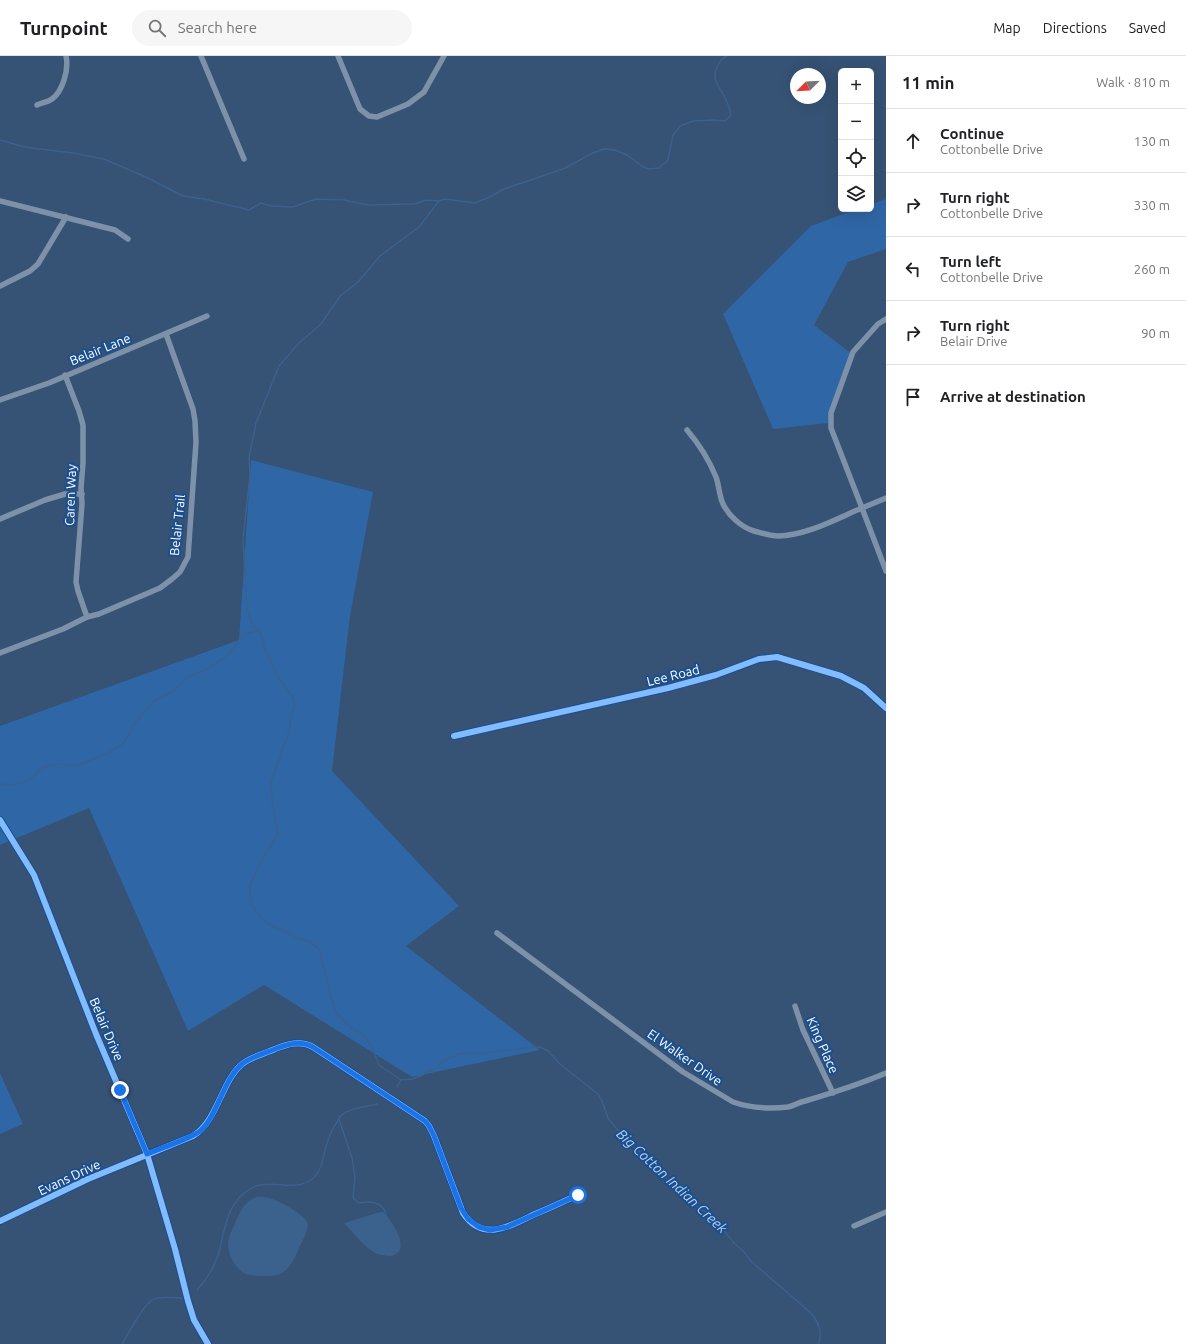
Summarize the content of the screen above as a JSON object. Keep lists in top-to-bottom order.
{
  "streets": {
    "street": [
      "Belair Lane",
      "Caren Way",
      "Belair Trail",
      "Lee Road",
      "Belair Drive",
      "King Place",
      "El Walker Drive",
      "Evans Drive"
    ]
  },
  "crossings": [
    ["Belair Lane", "Caren Way"],
    ["Belair Lane", "Belair Trail"],
    ["Caren Way", "Belair Trail"],
    ["Belair Drive", "Evans Drive"],
    ["King Place", "El Walker Drive"]
  ],
  "water": ["Big Cotton Indian Creek"],
  "north": "bottom left",
  "page": {
    "header": "Turnpoint",
    "search": "Search here",
    "nav": ["Map", "Directions", "Saved"],
    "heading": ["11 min", "Walk · 810 m"],
    "map_buttons": ["+", "−"],
    "list": [
      ["Continue", "Cottonbelle Drive", "130 m"],
      ["Turn right", "Cottonbelle Drive", "330 m"],
      ["Turn left", "Cottonbelle Drive", "260 m"],
      ["Turn right", "Belair Drive", "90 m"],
      "Arrive at destination"
    ]
  }
}
